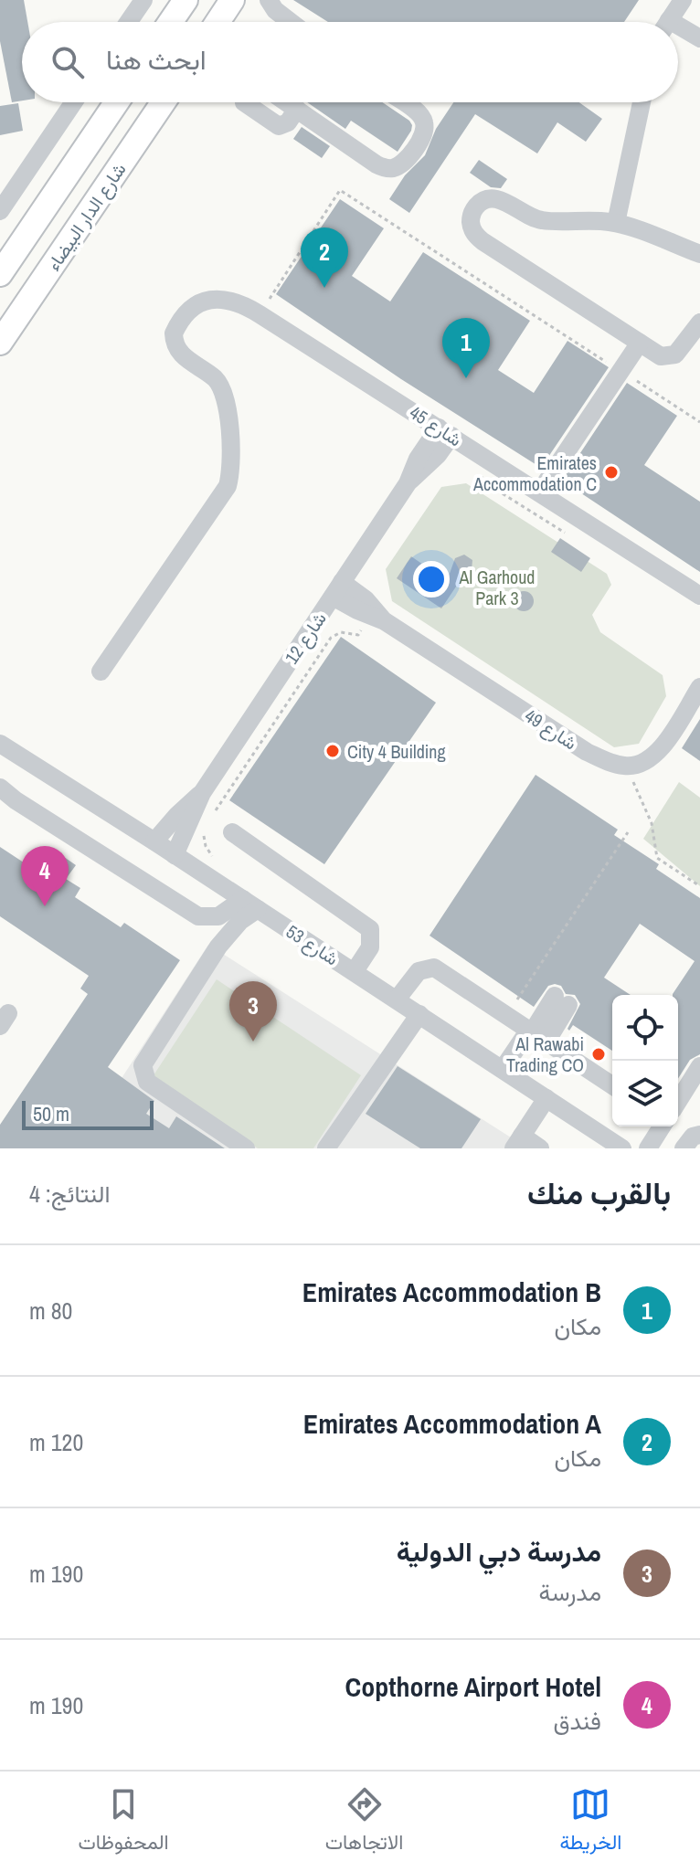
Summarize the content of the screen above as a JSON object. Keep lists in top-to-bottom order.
{
  "streets": {
    "main road": ["شارع الدار البيضاء"],
    "lane": [
      "شارع 45",
      "شارع 12",
      "شارع 49",
      "شارع 53"
    ]
  },
  "crossings": [
    ["شارع 45", "شارع 12"],
    ["شارع 12", "شارع 49"],
    ["شارع 12", "شارع 53"]
  ],
  "parks": ["Al Garhoud Park 3"],
  "places": ["Emirates Accommodation C", "City 4 Building", "Al Rawabi Trading CO"],
  "scale_bar": "50 m",
  "page": {
    "search": "ابحث هنا",
    "pins": [
      "2",
      "1",
      "4",
      "3"
    ],
    "scale": "50 m",
    "heading": ["بالقرب منك", "النتائج: 4"],
    "list": [
      {
        "mark": "1",
        "name": "Emirates Accommodation B",
        "note": "مكان",
        "value": "80 m"
      },
      {
        "mark": "2",
        "name": "Emirates Accommodation A",
        "note": "مكان",
        "value": "120 m"
      },
      {
        "mark": "3",
        "name": "مدرسة دبي الدولية",
        "note": "مدرسة",
        "value": "190 m"
      },
      {
        "mark": "4",
        "name": "Copthorne Airport Hotel",
        "note": "فندق",
        "value": "190 m"
      }
    ],
    "nav": ["الخريطة", "الاتجاهات", "المحفوظات"]
  }
}
